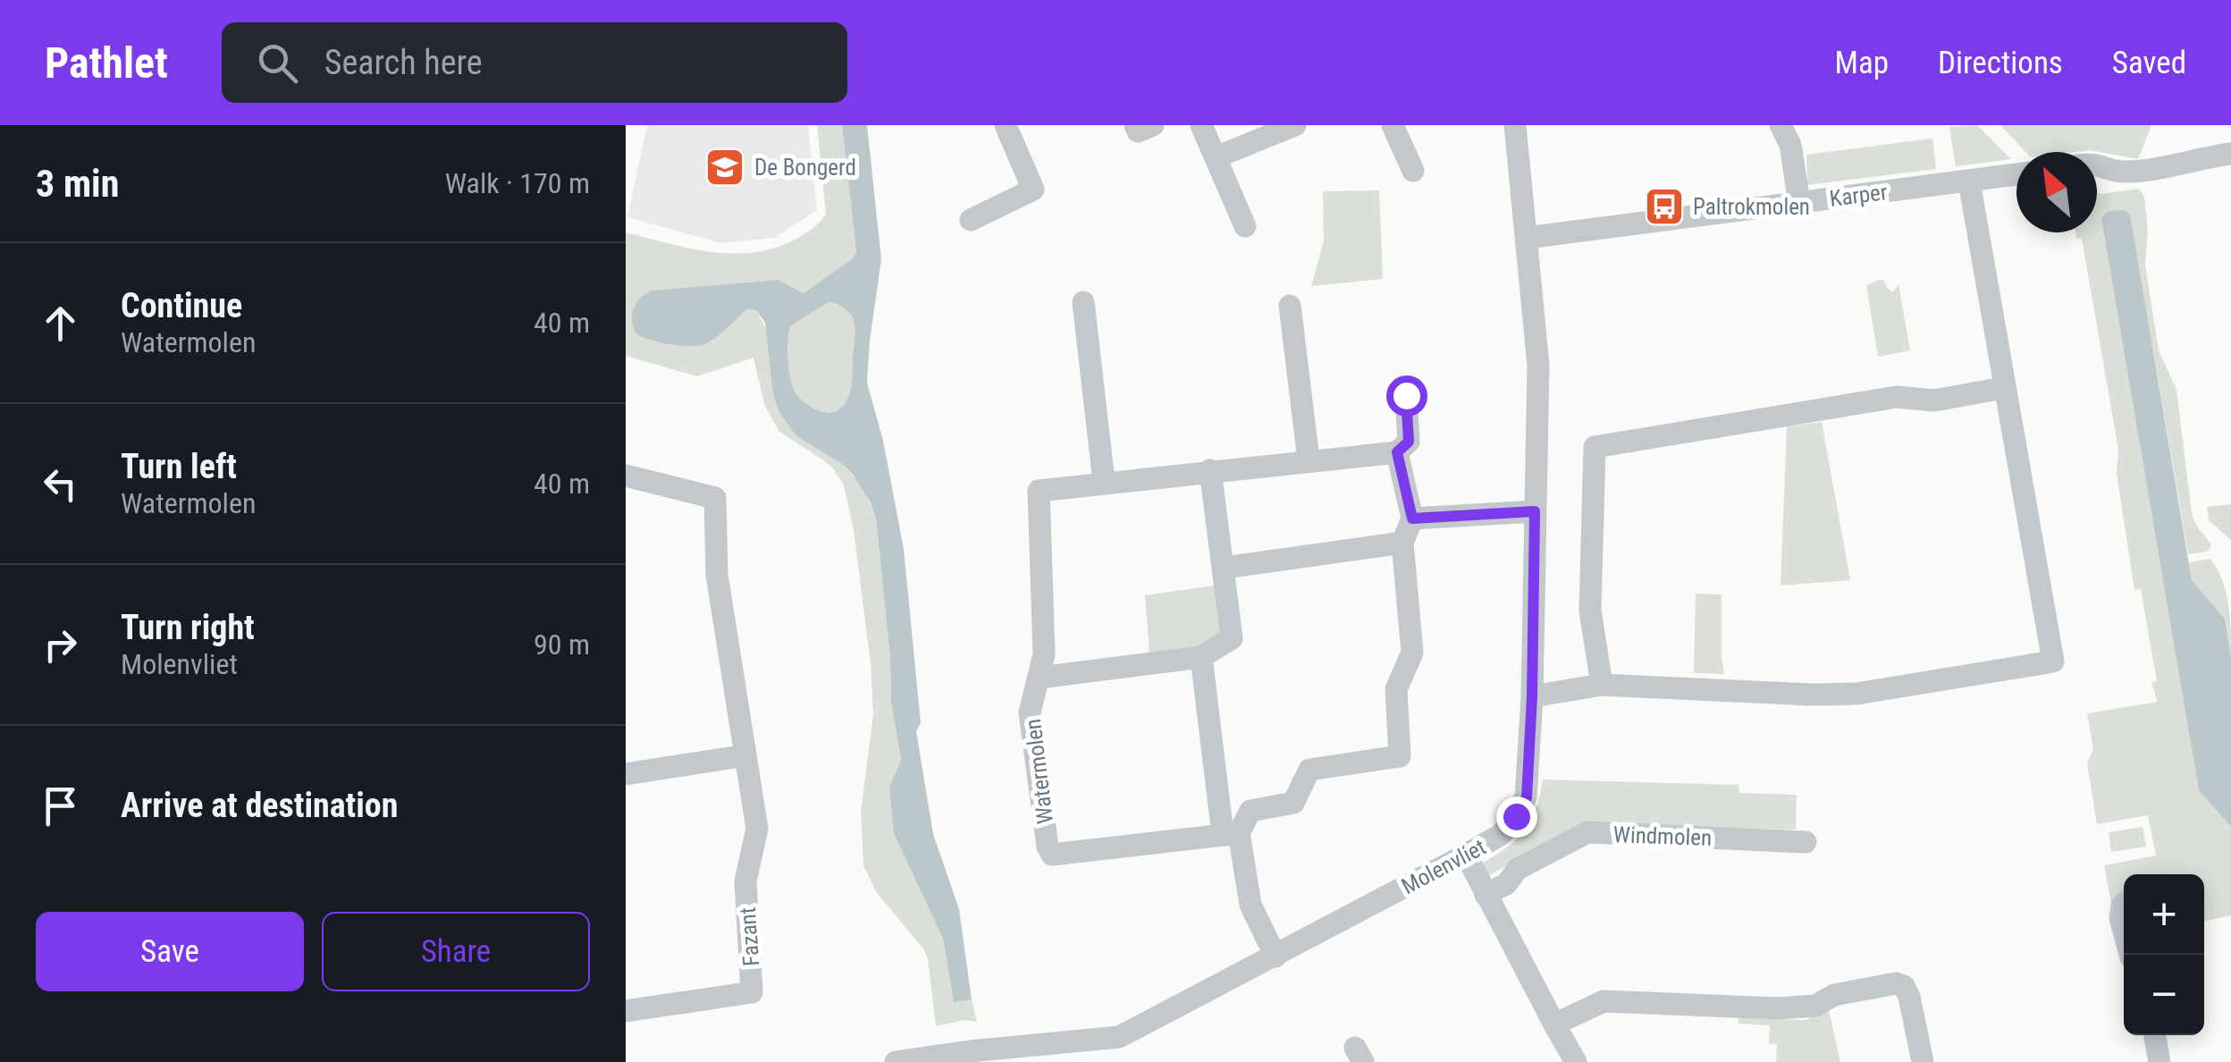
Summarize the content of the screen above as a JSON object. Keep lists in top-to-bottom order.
{
  "streets": {
    "street": [
      "Karper",
      "Watermolen",
      "Windmolen",
      "Molenvliet",
      "Fazant"
    ]
  },
  "crossings": [
    ["Karper", "Molenvliet"]
  ],
  "places": {
    "school or university": ["De Bongerd"],
    "bus stop": ["Paltrokmolen"]
  },
  "north": "top left",
  "page": {
    "header": "Pathlet",
    "search": "Search here",
    "nav": ["Map", "Directions", "Saved"],
    "heading": ["3 min", "Walk · 170 m"],
    "list": [
      ["Continue", "Watermolen", "40 m"],
      ["Turn left", "Watermolen", "40 m"],
      ["Turn right", "Molenvliet", "90 m"],
      "Arrive at destination"
    ],
    "map_buttons": ["+", "−"],
    "buttons": ["Save", "Share"]
  }
}
